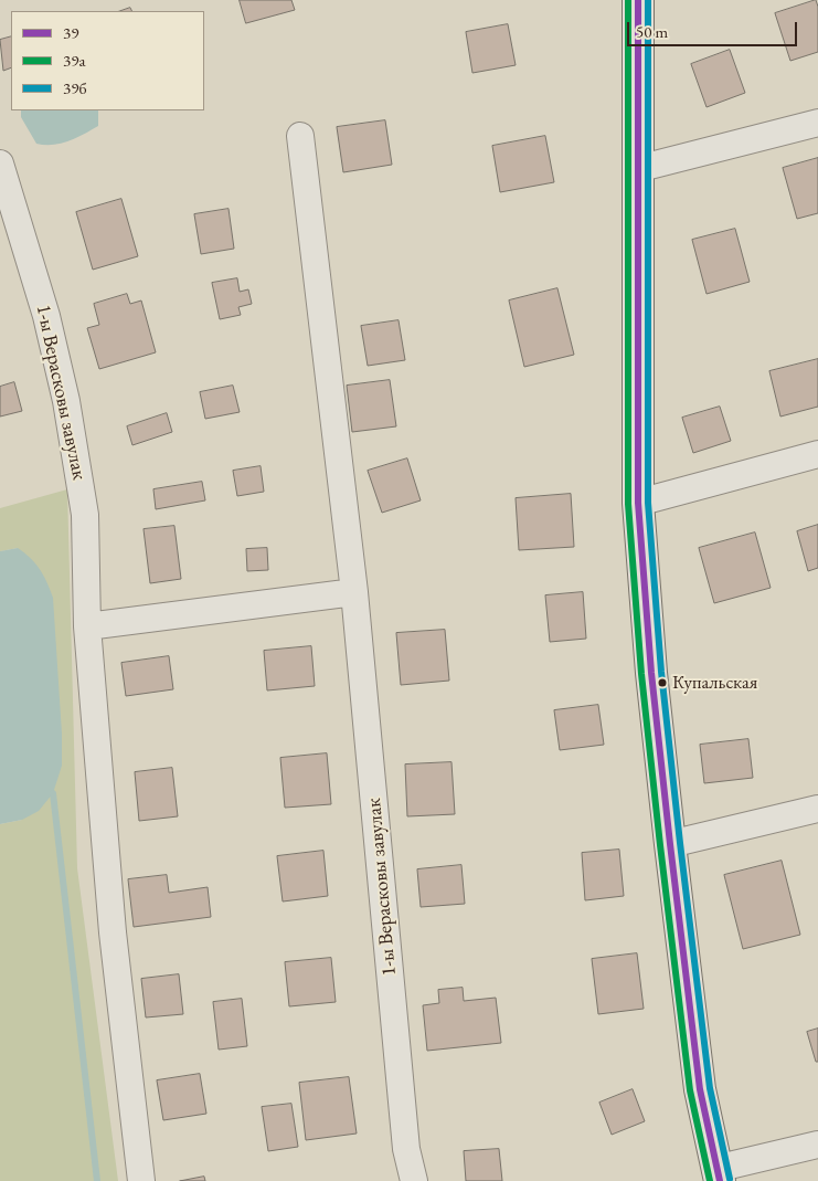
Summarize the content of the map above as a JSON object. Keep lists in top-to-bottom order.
{
  "streets": {
    "street": ["1-ы Верасковы завулак"]
  },
  "places": ["Купальская"],
  "lines": ["transit line 39", "transit line 39а", "transit line 39б"],
  "legend": ["39", "39а", "39б"],
  "scale_bar": "50 m"
}
